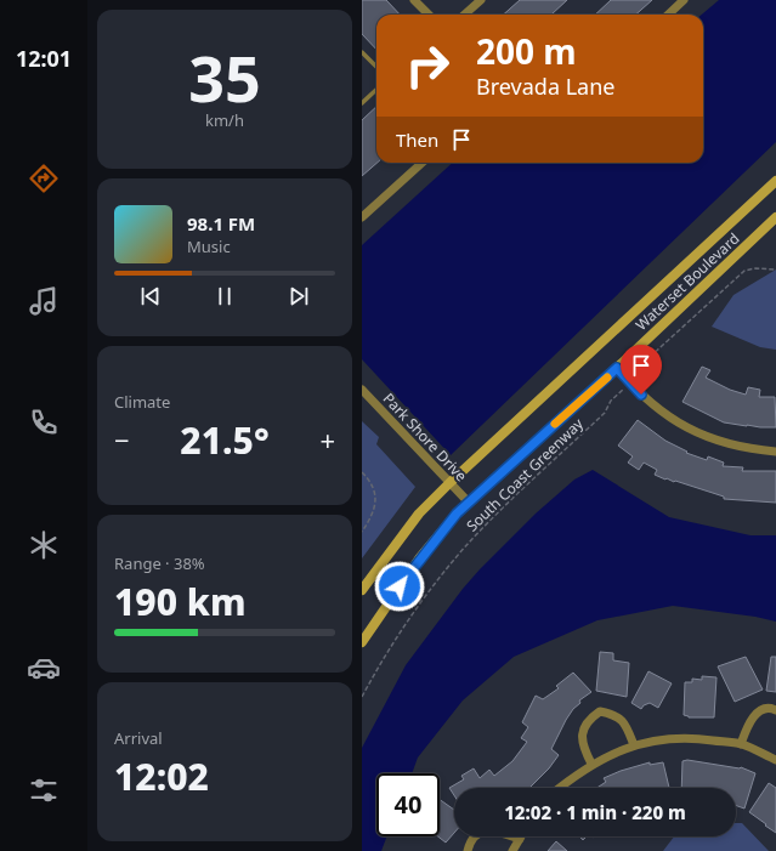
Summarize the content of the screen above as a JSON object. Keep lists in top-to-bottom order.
{
  "streets": {
    "street": ["Waterset Boulevard", "Park Shore Drive"],
    "path": ["South Coast Greenway"]
  },
  "crossings": [
    ["Waterset Boulevard", "Park Shore Drive"]
  ],
  "page": {
    "tabs": "12:01",
    "tile": [
      ["35", "km/h"],
      "Climate",
      ["Range · 38%", "190 km"],
      ["Arrival", "12:02"]
    ],
    "turn": ["200 m", "Brevada Lane"],
    "then": "Then",
    "song": ["98.1 FM", "Music"],
    "heat": ["−", "21.5°", "+"],
    "limit": "40",
    "trip": "12:02 · 1 min · 220 m"
  }
}
